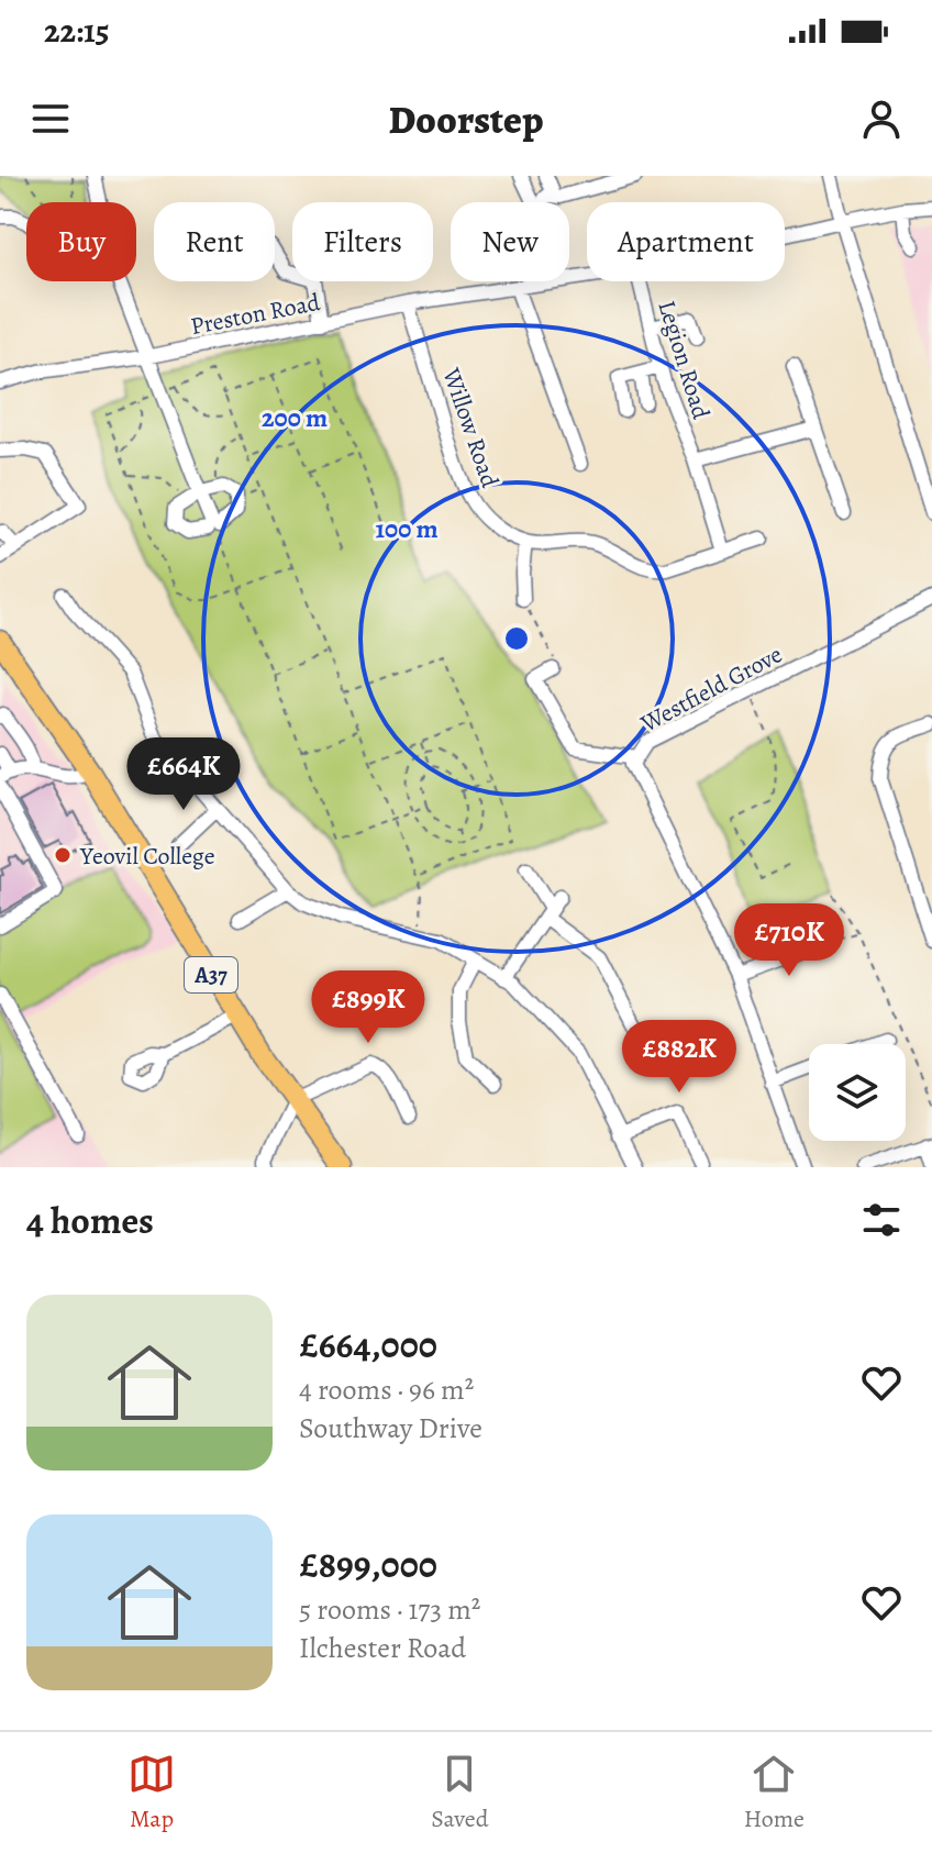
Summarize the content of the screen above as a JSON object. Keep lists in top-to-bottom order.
{
  "streets": {
    "highway": ["A37"],
    "street": [
      "Preston Road",
      "Legion Road",
      "Willow Road",
      "Westfield Grove"
    ]
  },
  "crossings": [
    ["Preston Road", "Willow Road"],
    ["Legion Road", "Willow Road"]
  ],
  "places": ["Yeovil College"],
  "page": {
    "status": "22:15",
    "header": "Doorstep",
    "chip": [
      "Buy",
      "Rent",
      "Filters",
      "New",
      "Apartment"
    ],
    "price": [
      "£664K",
      "£710K",
      "£899K",
      "£882K"
    ],
    "heading": "4 homes",
    "list": [
      {
        "name": "£664,000",
        "note": "4 rooms · 96 m² · Southway Drive"
      },
      {
        "name": "£899,000",
        "note": "5 rooms · 173 m² · Ilchester Road"
      }
    ],
    "tabs": ["Map", "Saved", "Home"]
  },
  "rings": ["200 m", "100 m"]
}
